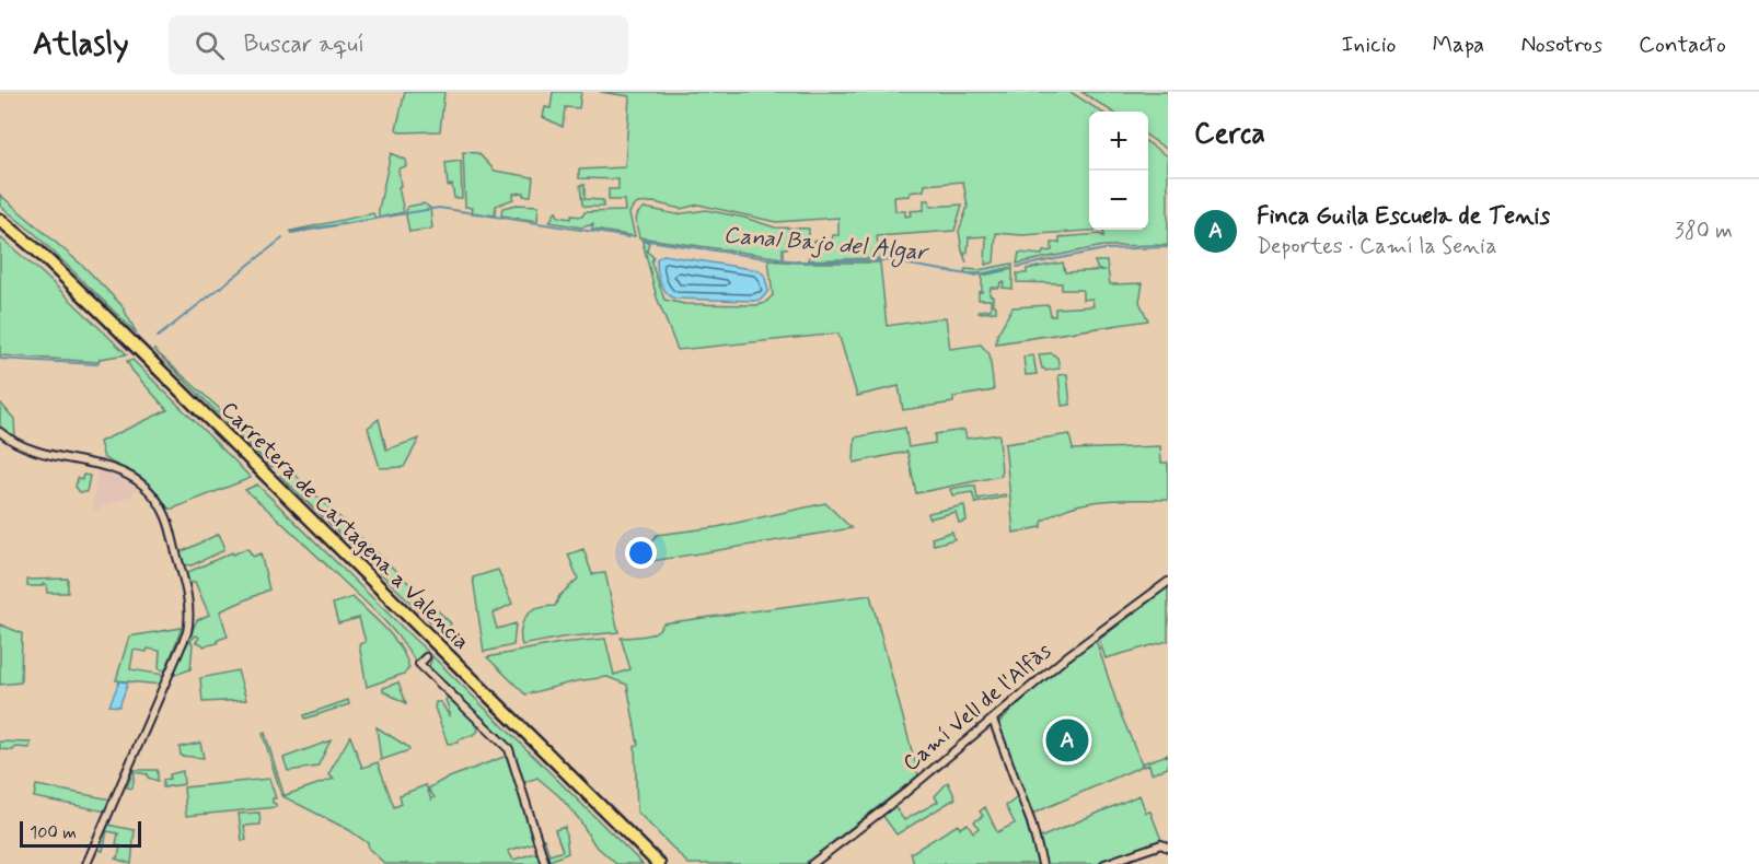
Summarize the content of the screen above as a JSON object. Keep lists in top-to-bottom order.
{
  "streets": {
    "highway": ["Carretera de Cartagena a Valencia"],
    "street": ["Camí Vell de l'Alfàs"]
  },
  "water": ["Canal Bajo del Algar"],
  "scale_bar": "100 m",
  "page": {
    "header": "Atlasly",
    "search": "Buscar aquí",
    "nav": [
      "Inicio",
      "Mapa",
      "Nosotros",
      "Contacto"
    ],
    "heading": "Cerca",
    "map_buttons": ["+", "−"],
    "list": [
      {
        "mark": "A",
        "name": "Finca Guila Escuela de Tenis",
        "note": "Deportes · Camí la Senia",
        "value": "380 m"
      }
    ],
    "pins": "A",
    "scale": "100 m"
  }
}
